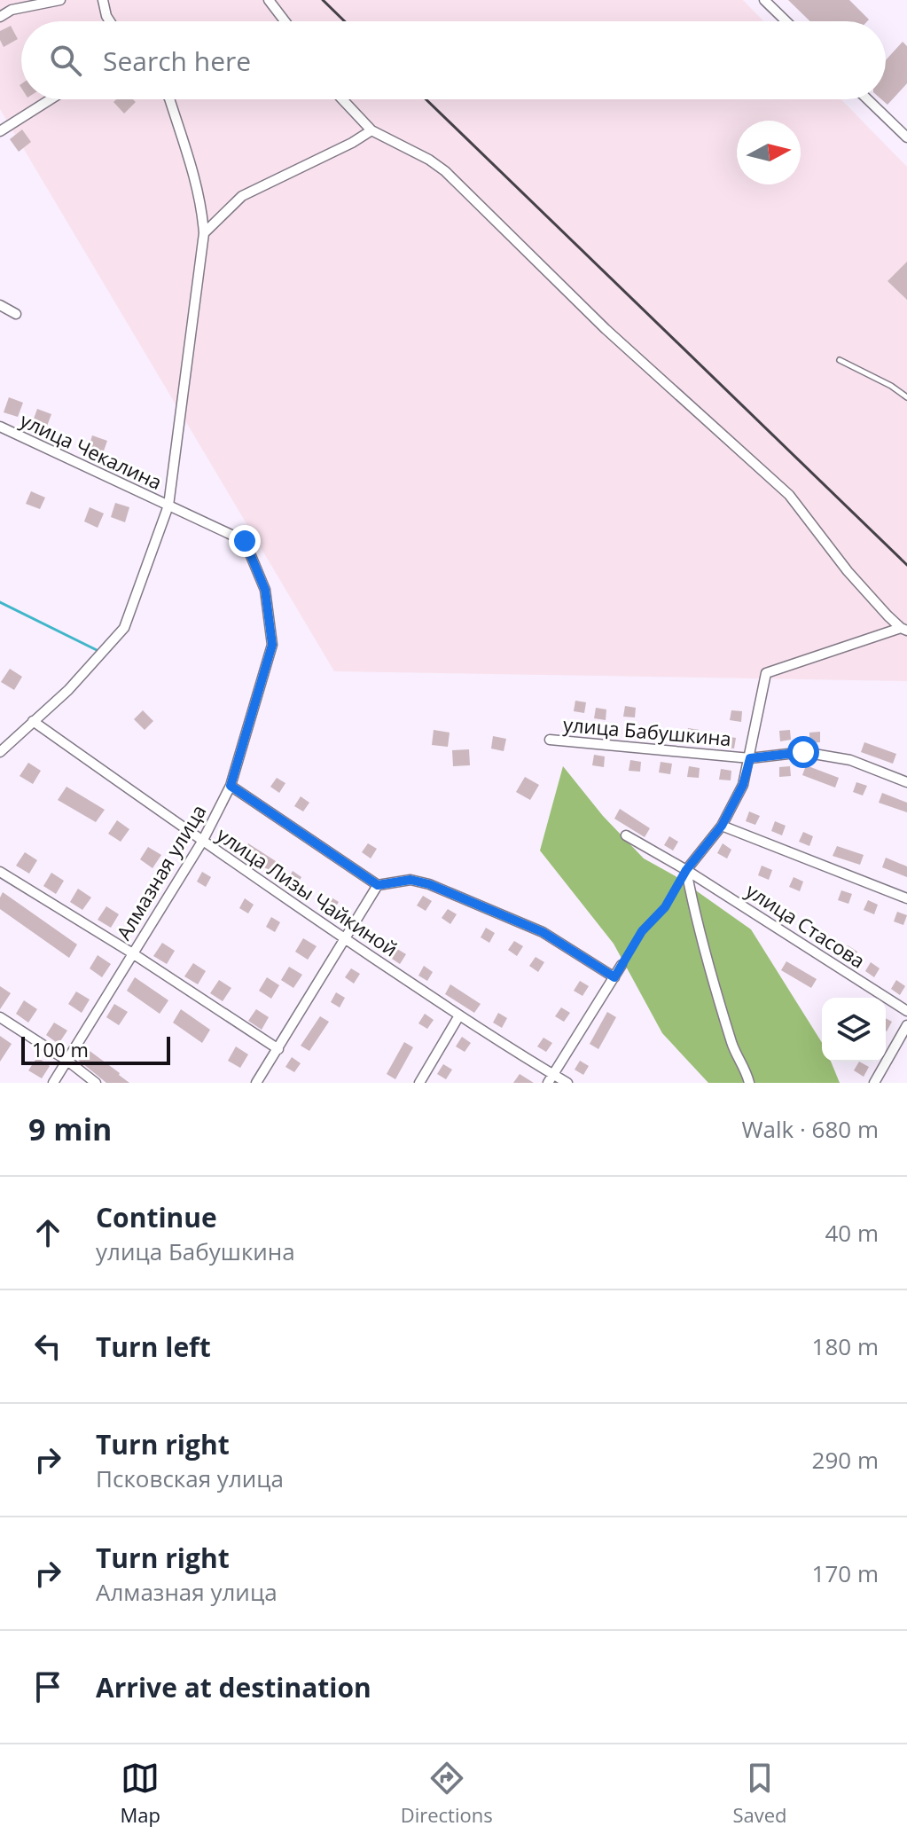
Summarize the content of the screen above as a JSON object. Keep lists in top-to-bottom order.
{
  "streets": {
    "street": [
      "улица Чекалина",
      "улица Бабушкина",
      "Алмазная улица",
      "улица Лизы Чайкиной",
      "улица Стасова"
    ]
  },
  "crossings": [
    ["улица Чекалина", "Алмазная улица"],
    ["Алмазная улица", "улица Лизы Чайкиной"]
  ],
  "scale_bar": "100 m",
  "north": "right",
  "page": {
    "search": "Search here",
    "scale": "100 m",
    "heading": ["9 min", "Walk · 680 m"],
    "list": [
      ["Continue", "улица Бабушкина", "40 m"],
      ["Turn left", "180 m"],
      ["Turn right", "Псковская улица", "290 m"],
      ["Turn right", "Алмазная улица", "170 m"],
      "Arrive at destination"
    ],
    "nav": ["Map", "Directions", "Saved"]
  }
}
